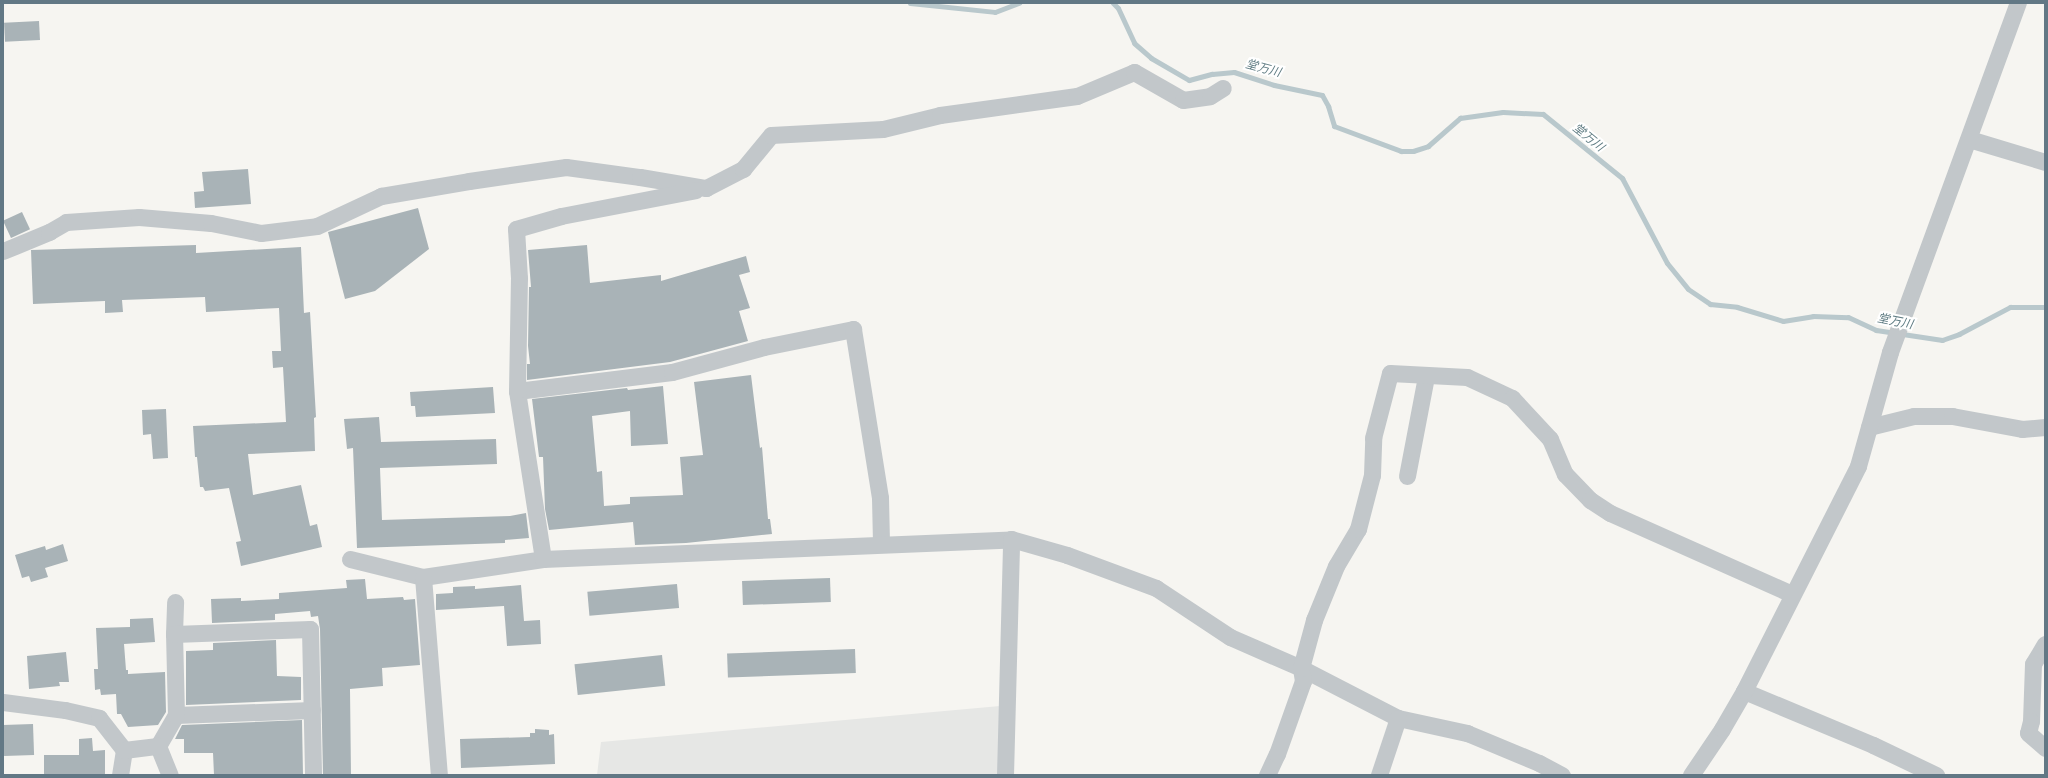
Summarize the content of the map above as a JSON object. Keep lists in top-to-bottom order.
{
  "water": ["堂万川"]
}
